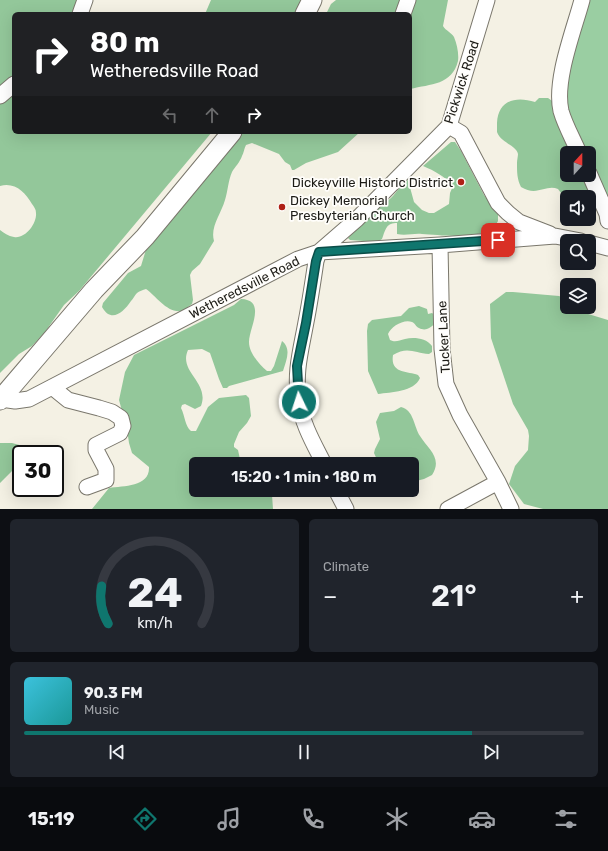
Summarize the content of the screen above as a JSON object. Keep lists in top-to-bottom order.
{
  "streets": {
    "street": ["Pickwick Road", "Wetheredsville Road", "Tucker Lane"]
  },
  "crossings": [
    ["Pickwick Road", "Wetheredsville Road"],
    ["Wetheredsville Road", "Tucker Lane"]
  ],
  "places": ["Dickeyville Historic District", "Dickey Memorial Presbyterian Church"],
  "north": "top",
  "page": {
    "turn": ["80 m", "Wetheredsville Road"],
    "limit": "30",
    "trip": "15:20 · 1 min · 180 m",
    "tile": "Climate",
    "heat": ["−", "21°", "+"],
    "song": ["90.3 FM", "Music"],
    "tabs": "15:19",
    "gauge": ["24", "km/h"]
  }
}
